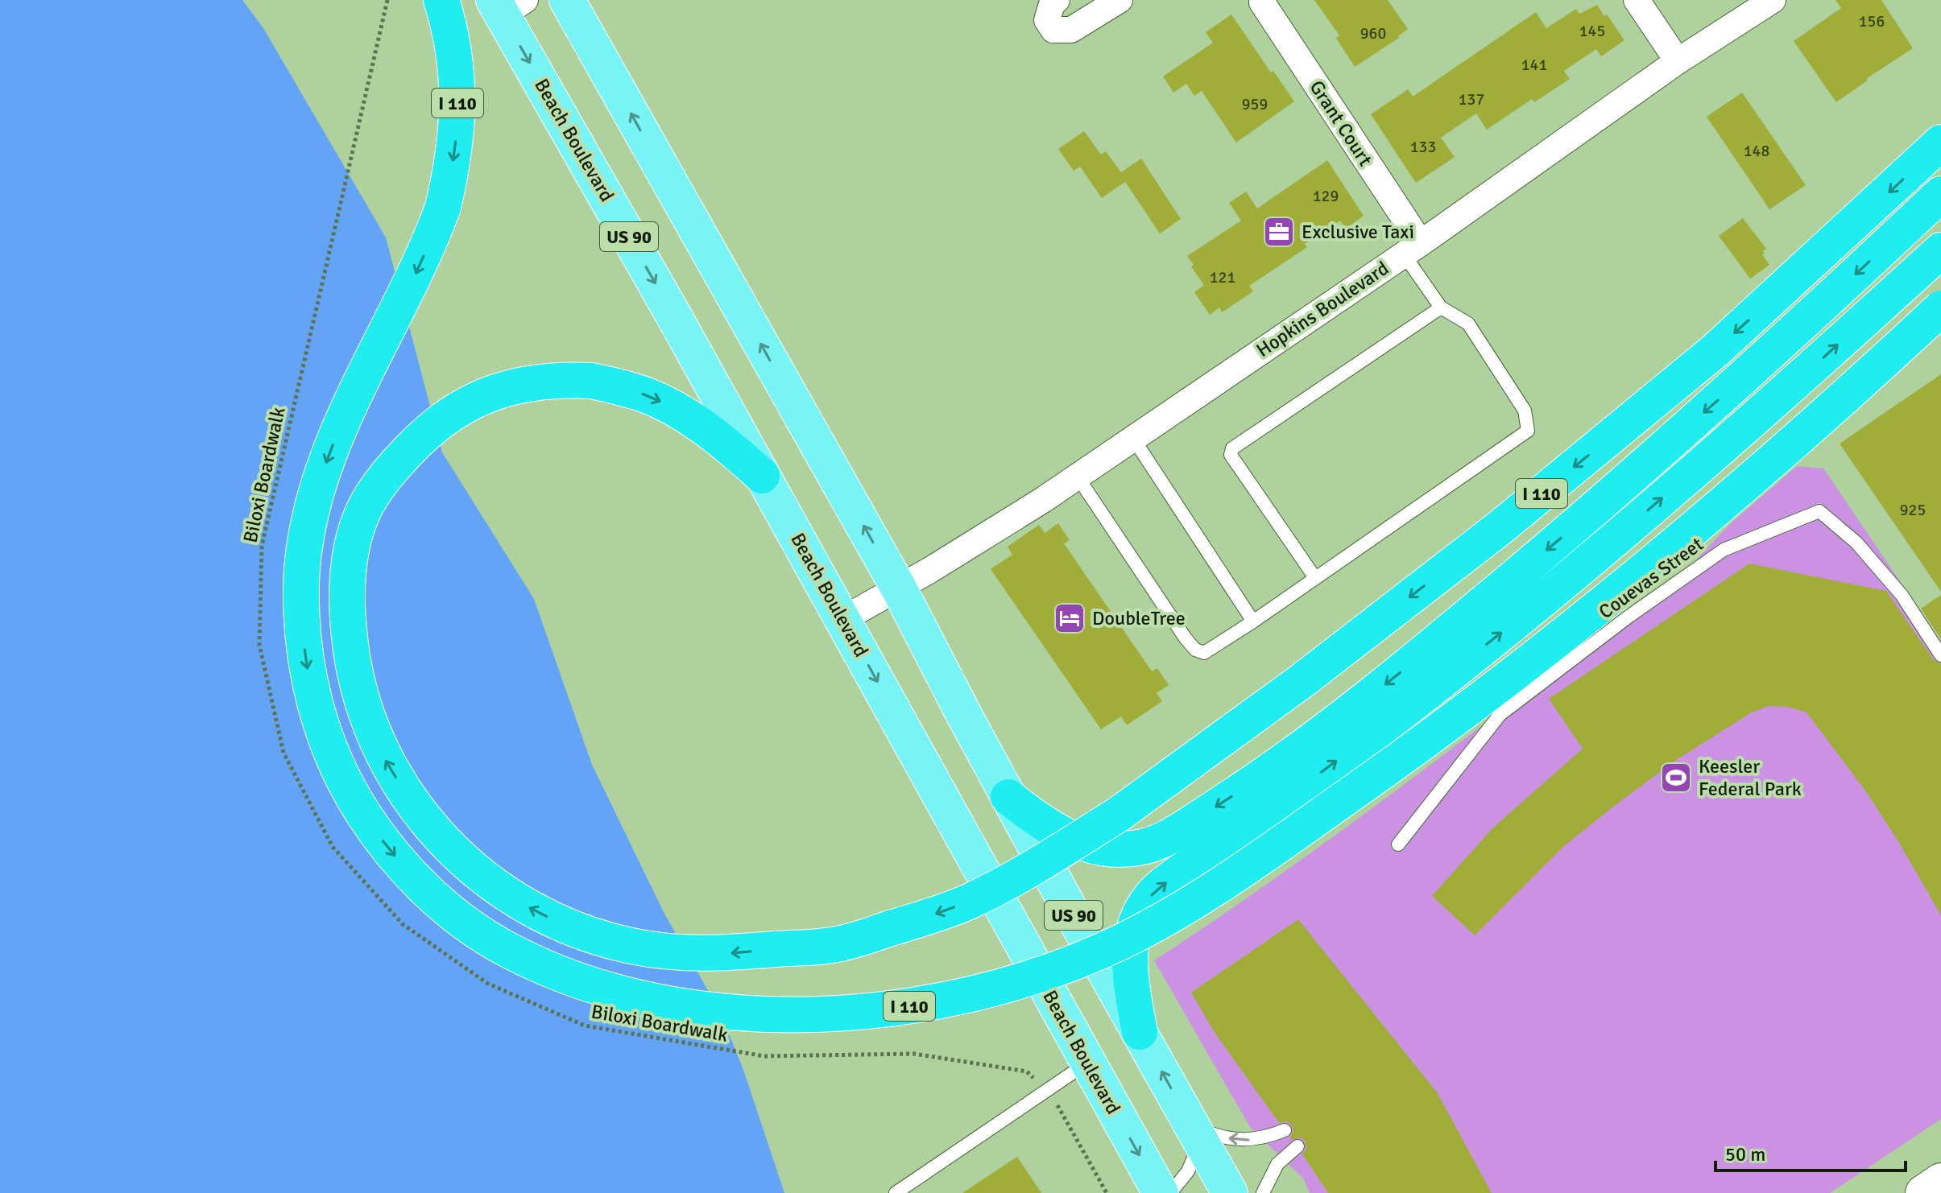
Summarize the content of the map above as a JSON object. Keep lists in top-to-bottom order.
{
  "streets": {
    "highway": ["I 110"],
    "main road": ["Beach Boulevard", "US 90"],
    "street": ["Grant Court", "Hopkins Boulevard"],
    "lane": ["Couevas Street"],
    "path": ["Biloxi Boardwalk"]
  },
  "crossings": [
    ["I 110", "Beach Boulevard"],
    ["Grant Court", "Hopkins Boulevard"],
    ["Beach Boulevard", "Hopkins Boulevard"],
    ["US 90", "Hopkins Boulevard"]
  ],
  "places": {
    "office": ["Exclusive Taxi"],
    "hotel": ["DoubleTree"],
    "sports": ["Keesler Federal Park"]
  },
  "house_numbers": [
    "156",
    "145",
    "960",
    "141",
    "137",
    "959",
    "133",
    "148",
    "129",
    "121",
    "925"
  ],
  "scale_bar": "50 m"
}
